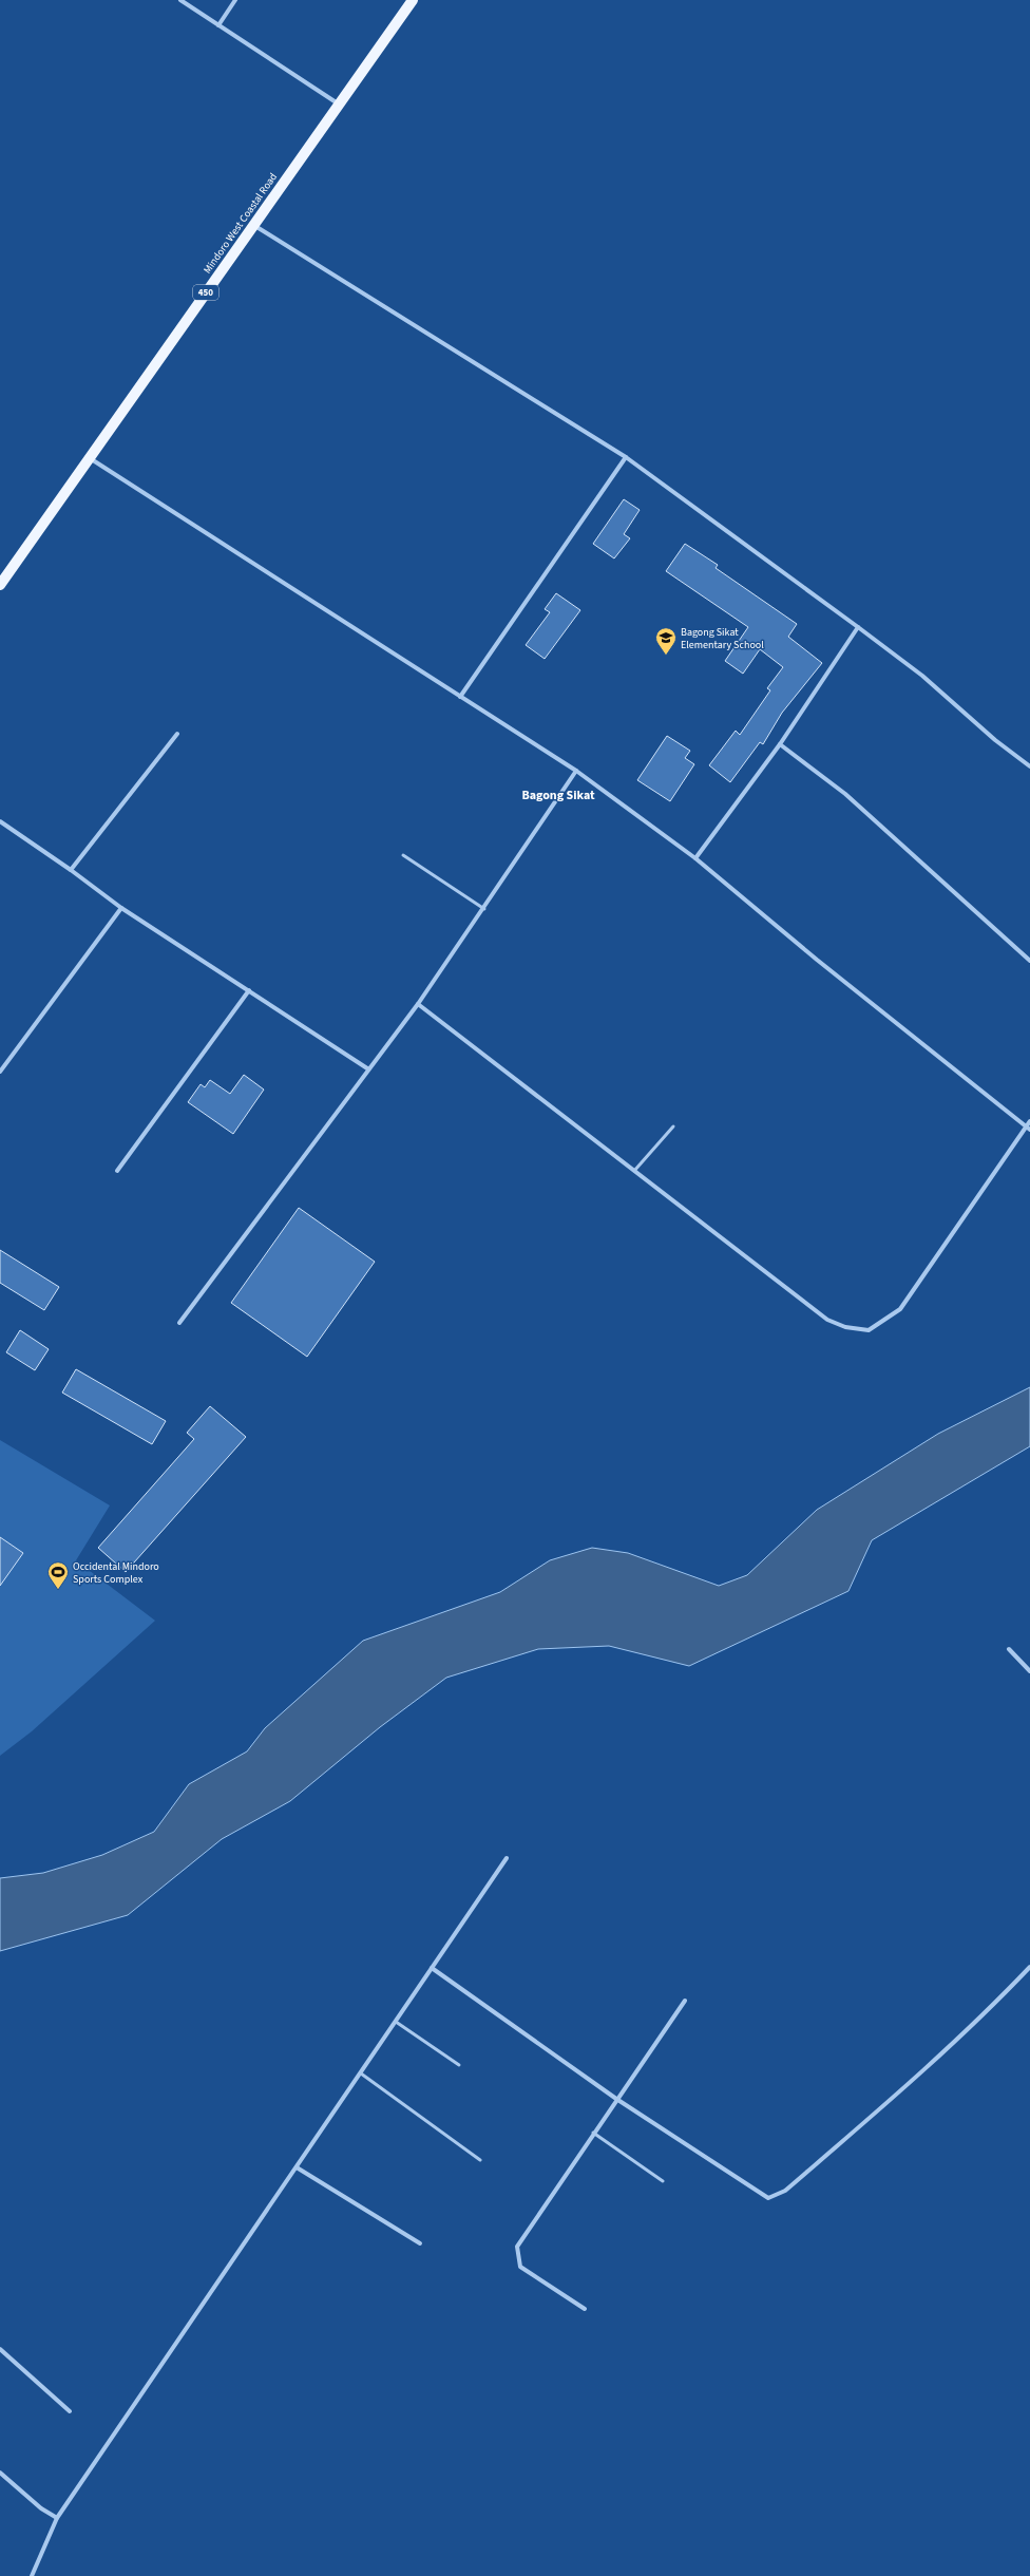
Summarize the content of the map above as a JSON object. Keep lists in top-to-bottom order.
{
  "streets": {
    "main road": ["Mindoro West Coastal Road", "450"]
  },
  "districts": ["Bagong Sikat"],
  "places": {
    "school or university": ["Bagong Sikat Elementary School"],
    "sports": ["Occidental Mindoro Sports Complex"]
  }
}
